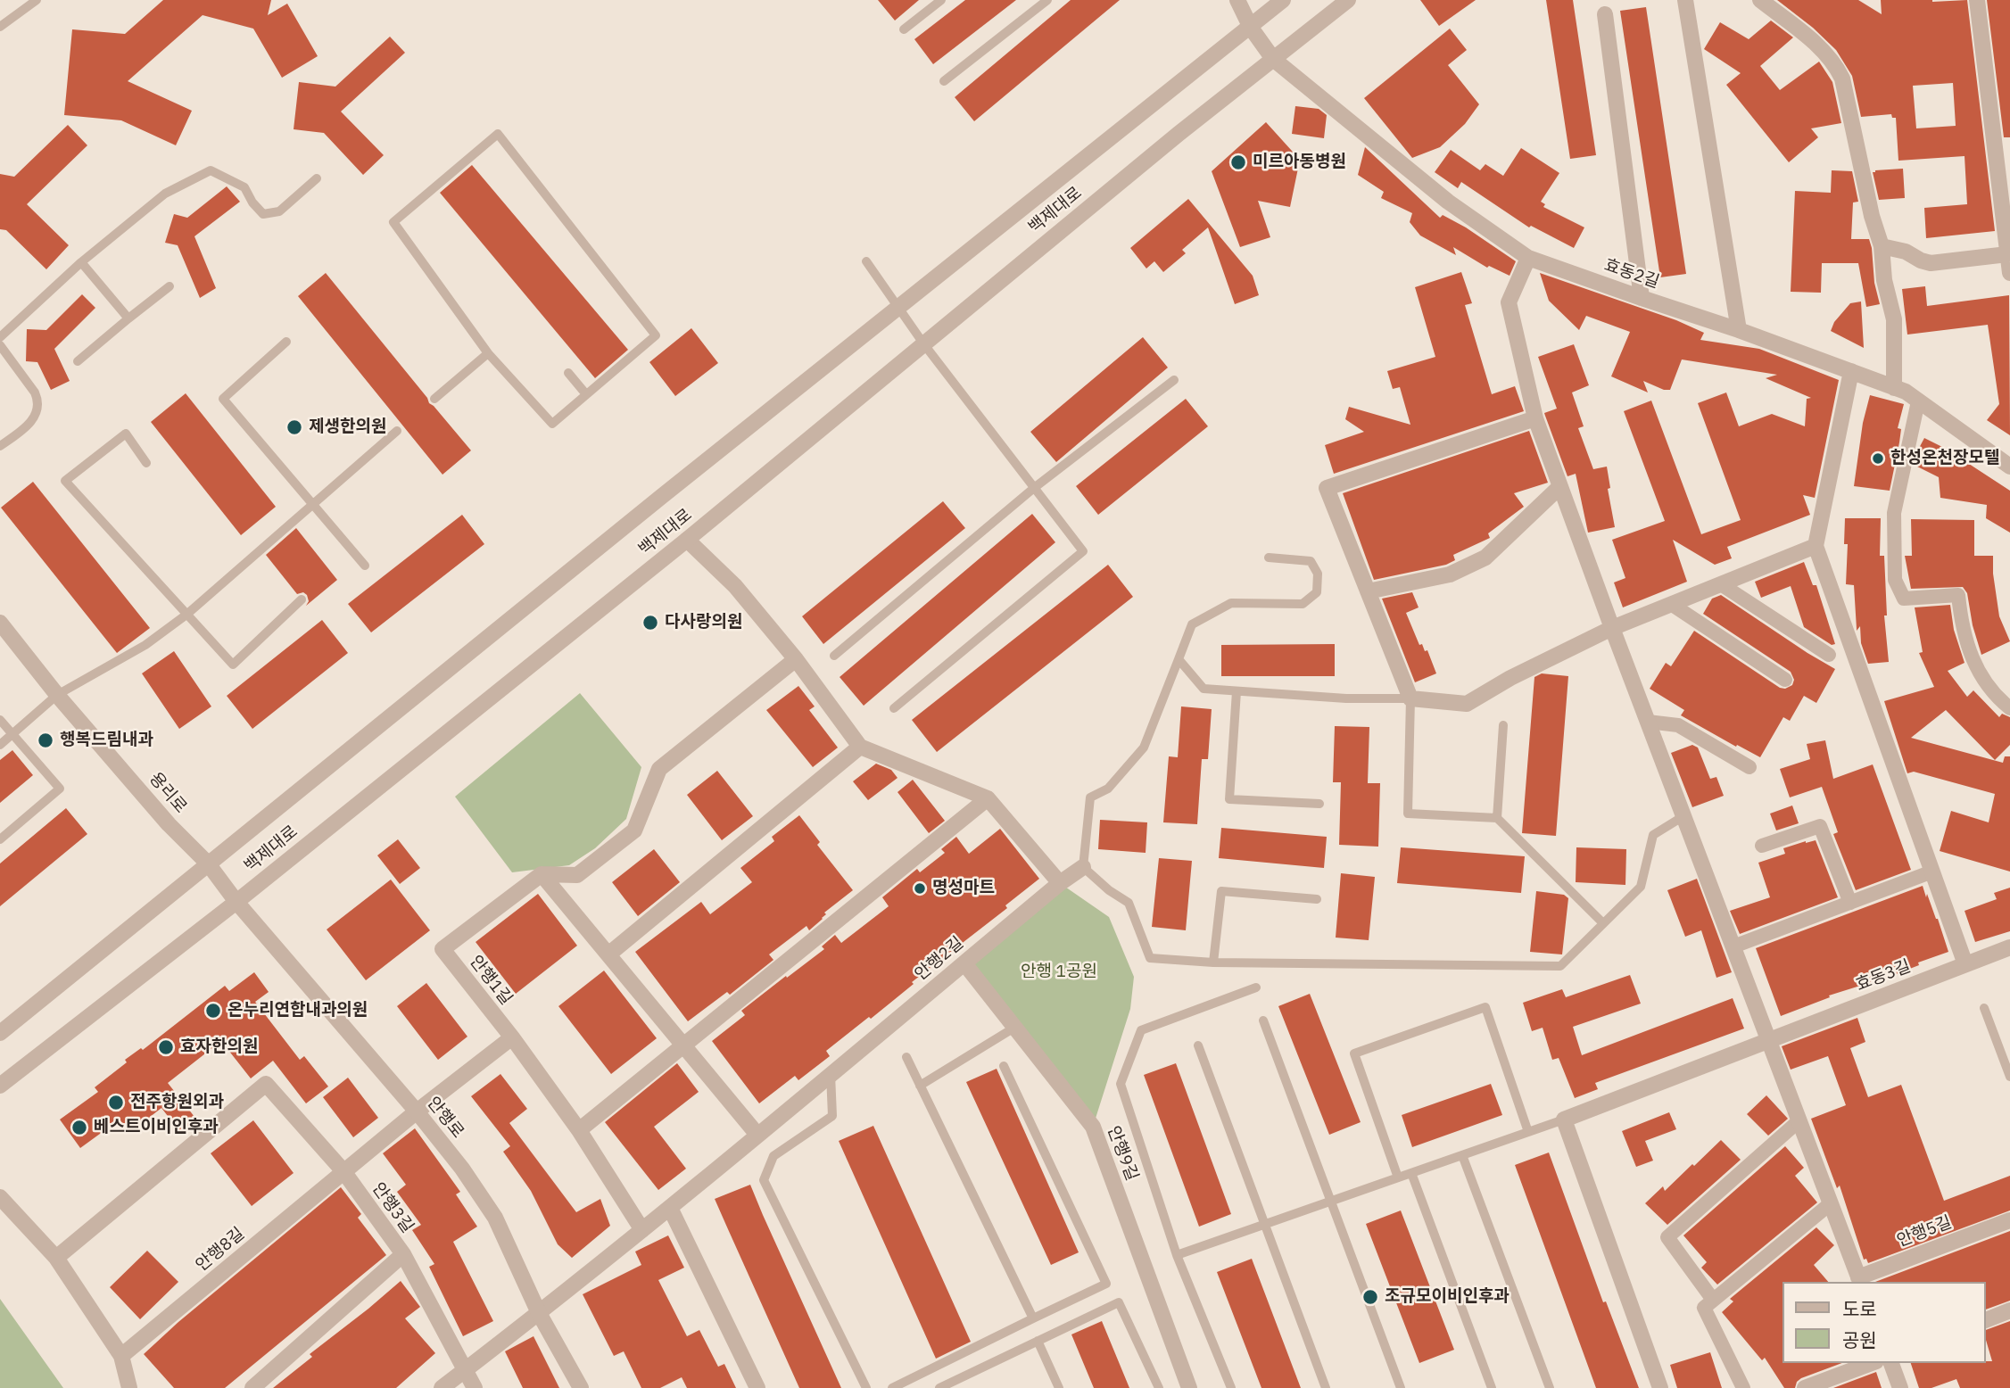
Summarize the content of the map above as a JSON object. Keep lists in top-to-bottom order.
{
  "streets": {
    "street": [
      "백제대로",
      "효동2길",
      "용리로",
      "안행2길",
      "효동3길",
      "안행1길",
      "안행로",
      "안행9길",
      "안행3길",
      "안행5길",
      "안행8길"
    ]
  },
  "crossings": [
    ["백제대로", "효동2길"],
    ["백제대로", "용리로"],
    ["백제대로", "안행로"],
    ["용리로", "안행로"],
    ["안행2길", "안행로"],
    ["안행2길", "안행9길"],
    ["안행로", "안행8길"],
    ["안행3길", "안행8길"]
  ],
  "parks": ["안행 1공원"],
  "places": [
    "미르아동병원",
    "제생한의원",
    "한성온천장모텔",
    "다사랑의원",
    "행복드림내과",
    "명성마트",
    "온누리연합내과의원",
    "효자한의원",
    "전주항원외과",
    "베스트이비인후과",
    "조규모이비인후과"
  ],
  "legend": ["도로", "공원"]
}
